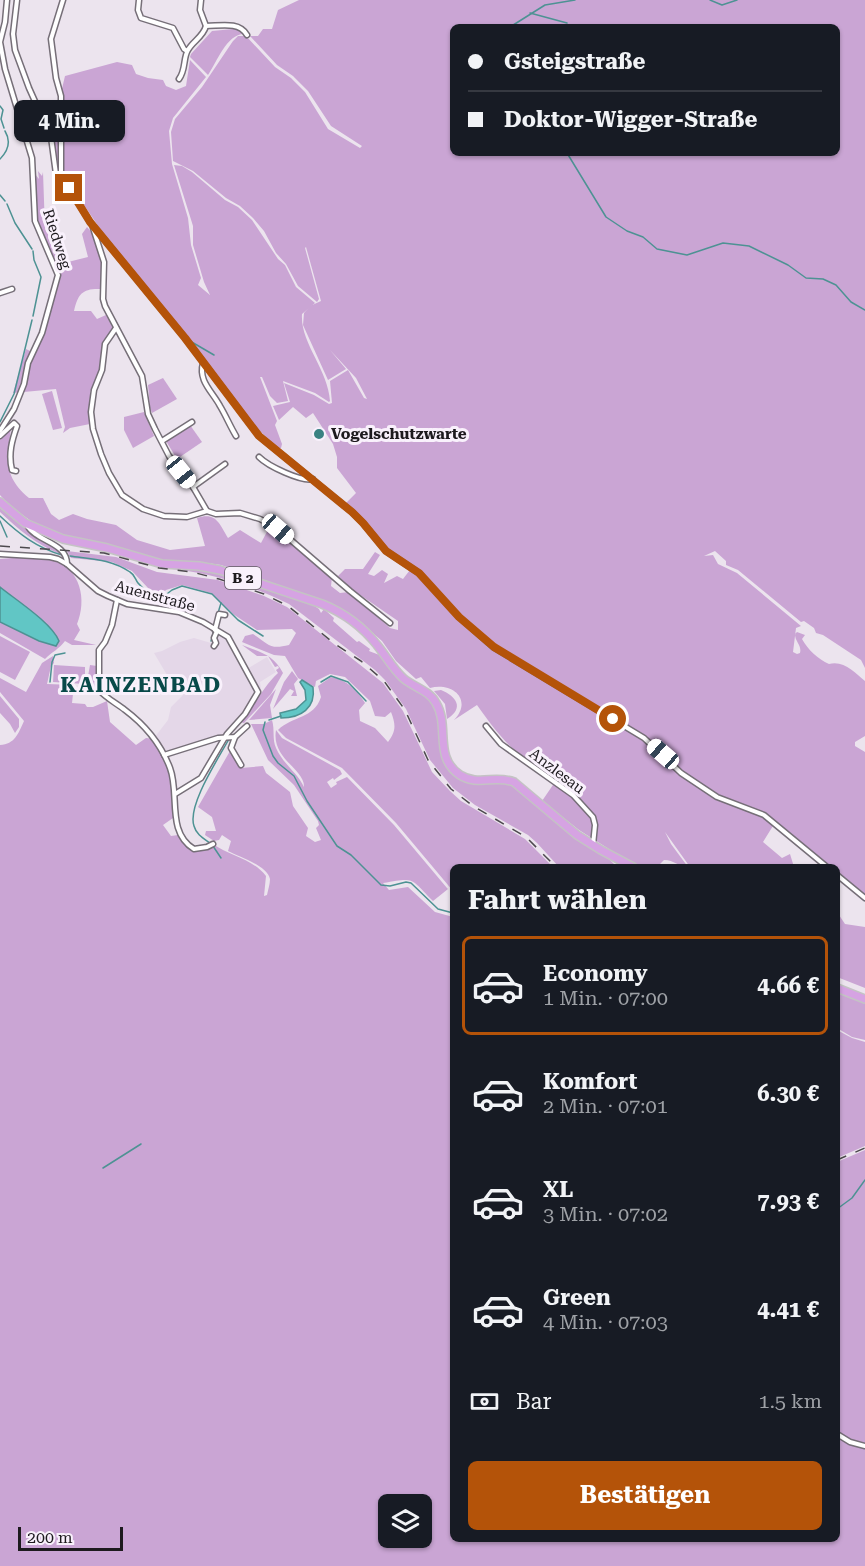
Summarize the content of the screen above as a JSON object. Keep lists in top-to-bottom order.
{
  "streets": {
    "main road": ["B 2"],
    "street": ["Riedweg", "Auenstraße", "Anzlesau"]
  },
  "crossings": [
    ["B 2", "Anzlesau"]
  ],
  "districts": ["KAINZENBAD"],
  "places": ["Vogelschutzwarte"],
  "scale_bar": "200 m",
  "page": {
    "banner": ["Gsteigstraße", "Doktor-Wigger-Straße"],
    "bubble": "4 Min.",
    "heading": "Fahrt wählen",
    "list": [
      {
        "name": "Economy",
        "note": "1 Min. · 07:00",
        "value": "4.66 €"
      },
      {
        "name": "Komfort",
        "note": "2 Min. · 07:01",
        "value": "6.30 €"
      },
      {
        "name": "XL",
        "note": "3 Min. · 07:02",
        "value": "7.93 €"
      },
      {
        "name": "Green",
        "note": "4 Min. · 07:03",
        "value": "4.41 €"
      }
    ],
    "pay": ["Bar", "1.5 km"],
    "buttons": "Bestätigen",
    "scale": "200 m"
  }
}
